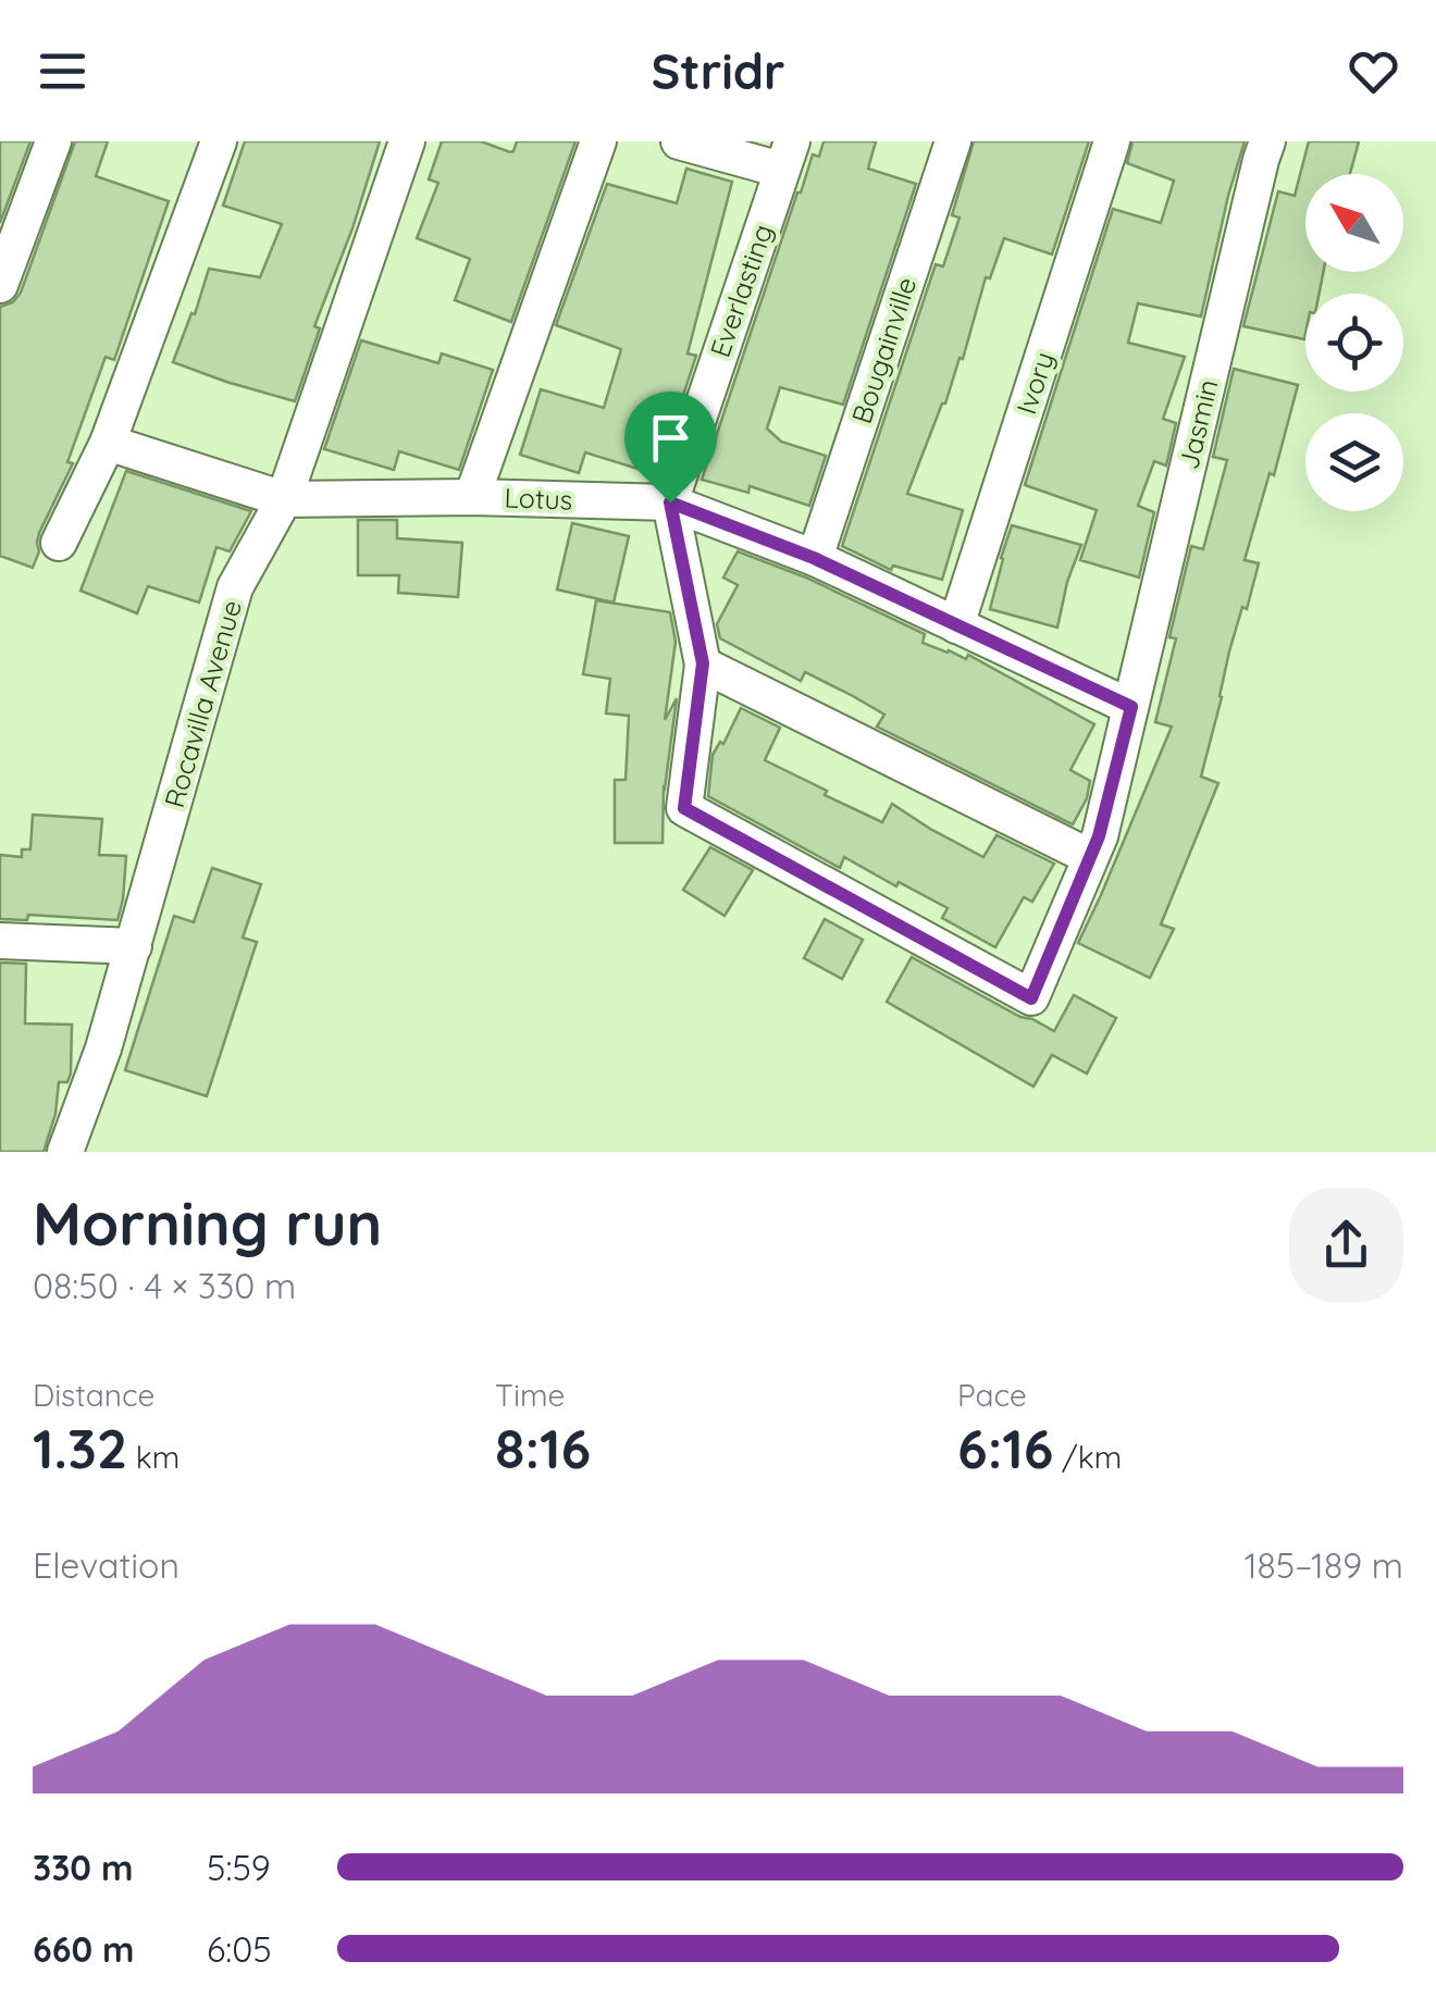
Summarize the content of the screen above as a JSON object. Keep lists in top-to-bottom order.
{
  "streets": {
    "street": [
      "Everlasting",
      "Bougainville",
      "Ivory",
      "Jasmin",
      "Lotus",
      "Rocavilla Avenue"
    ]
  },
  "crossings": [
    ["Everlasting", "Lotus"],
    ["Bougainville", "Lotus"],
    ["Ivory", "Lotus"],
    ["Jasmin", "Lotus"],
    ["Lotus", "Rocavilla Avenue"]
  ],
  "north": "top left",
  "page": {
    "header": "Stridr",
    "heading": ["Morning run", "08:50 · 4 × 330 m"],
    "stats": [
      ["Distance", "1.32 km"],
      ["Time", "8:16"],
      ["Pace", "6:16 /km"]
    ],
    "chart": ["Elevation", "185–189 m"],
    "list": [
      {
        "name": "330 m",
        "note": "5:59"
      },
      {
        "name": "660 m",
        "note": "6:05"
      }
    ]
  }
}
